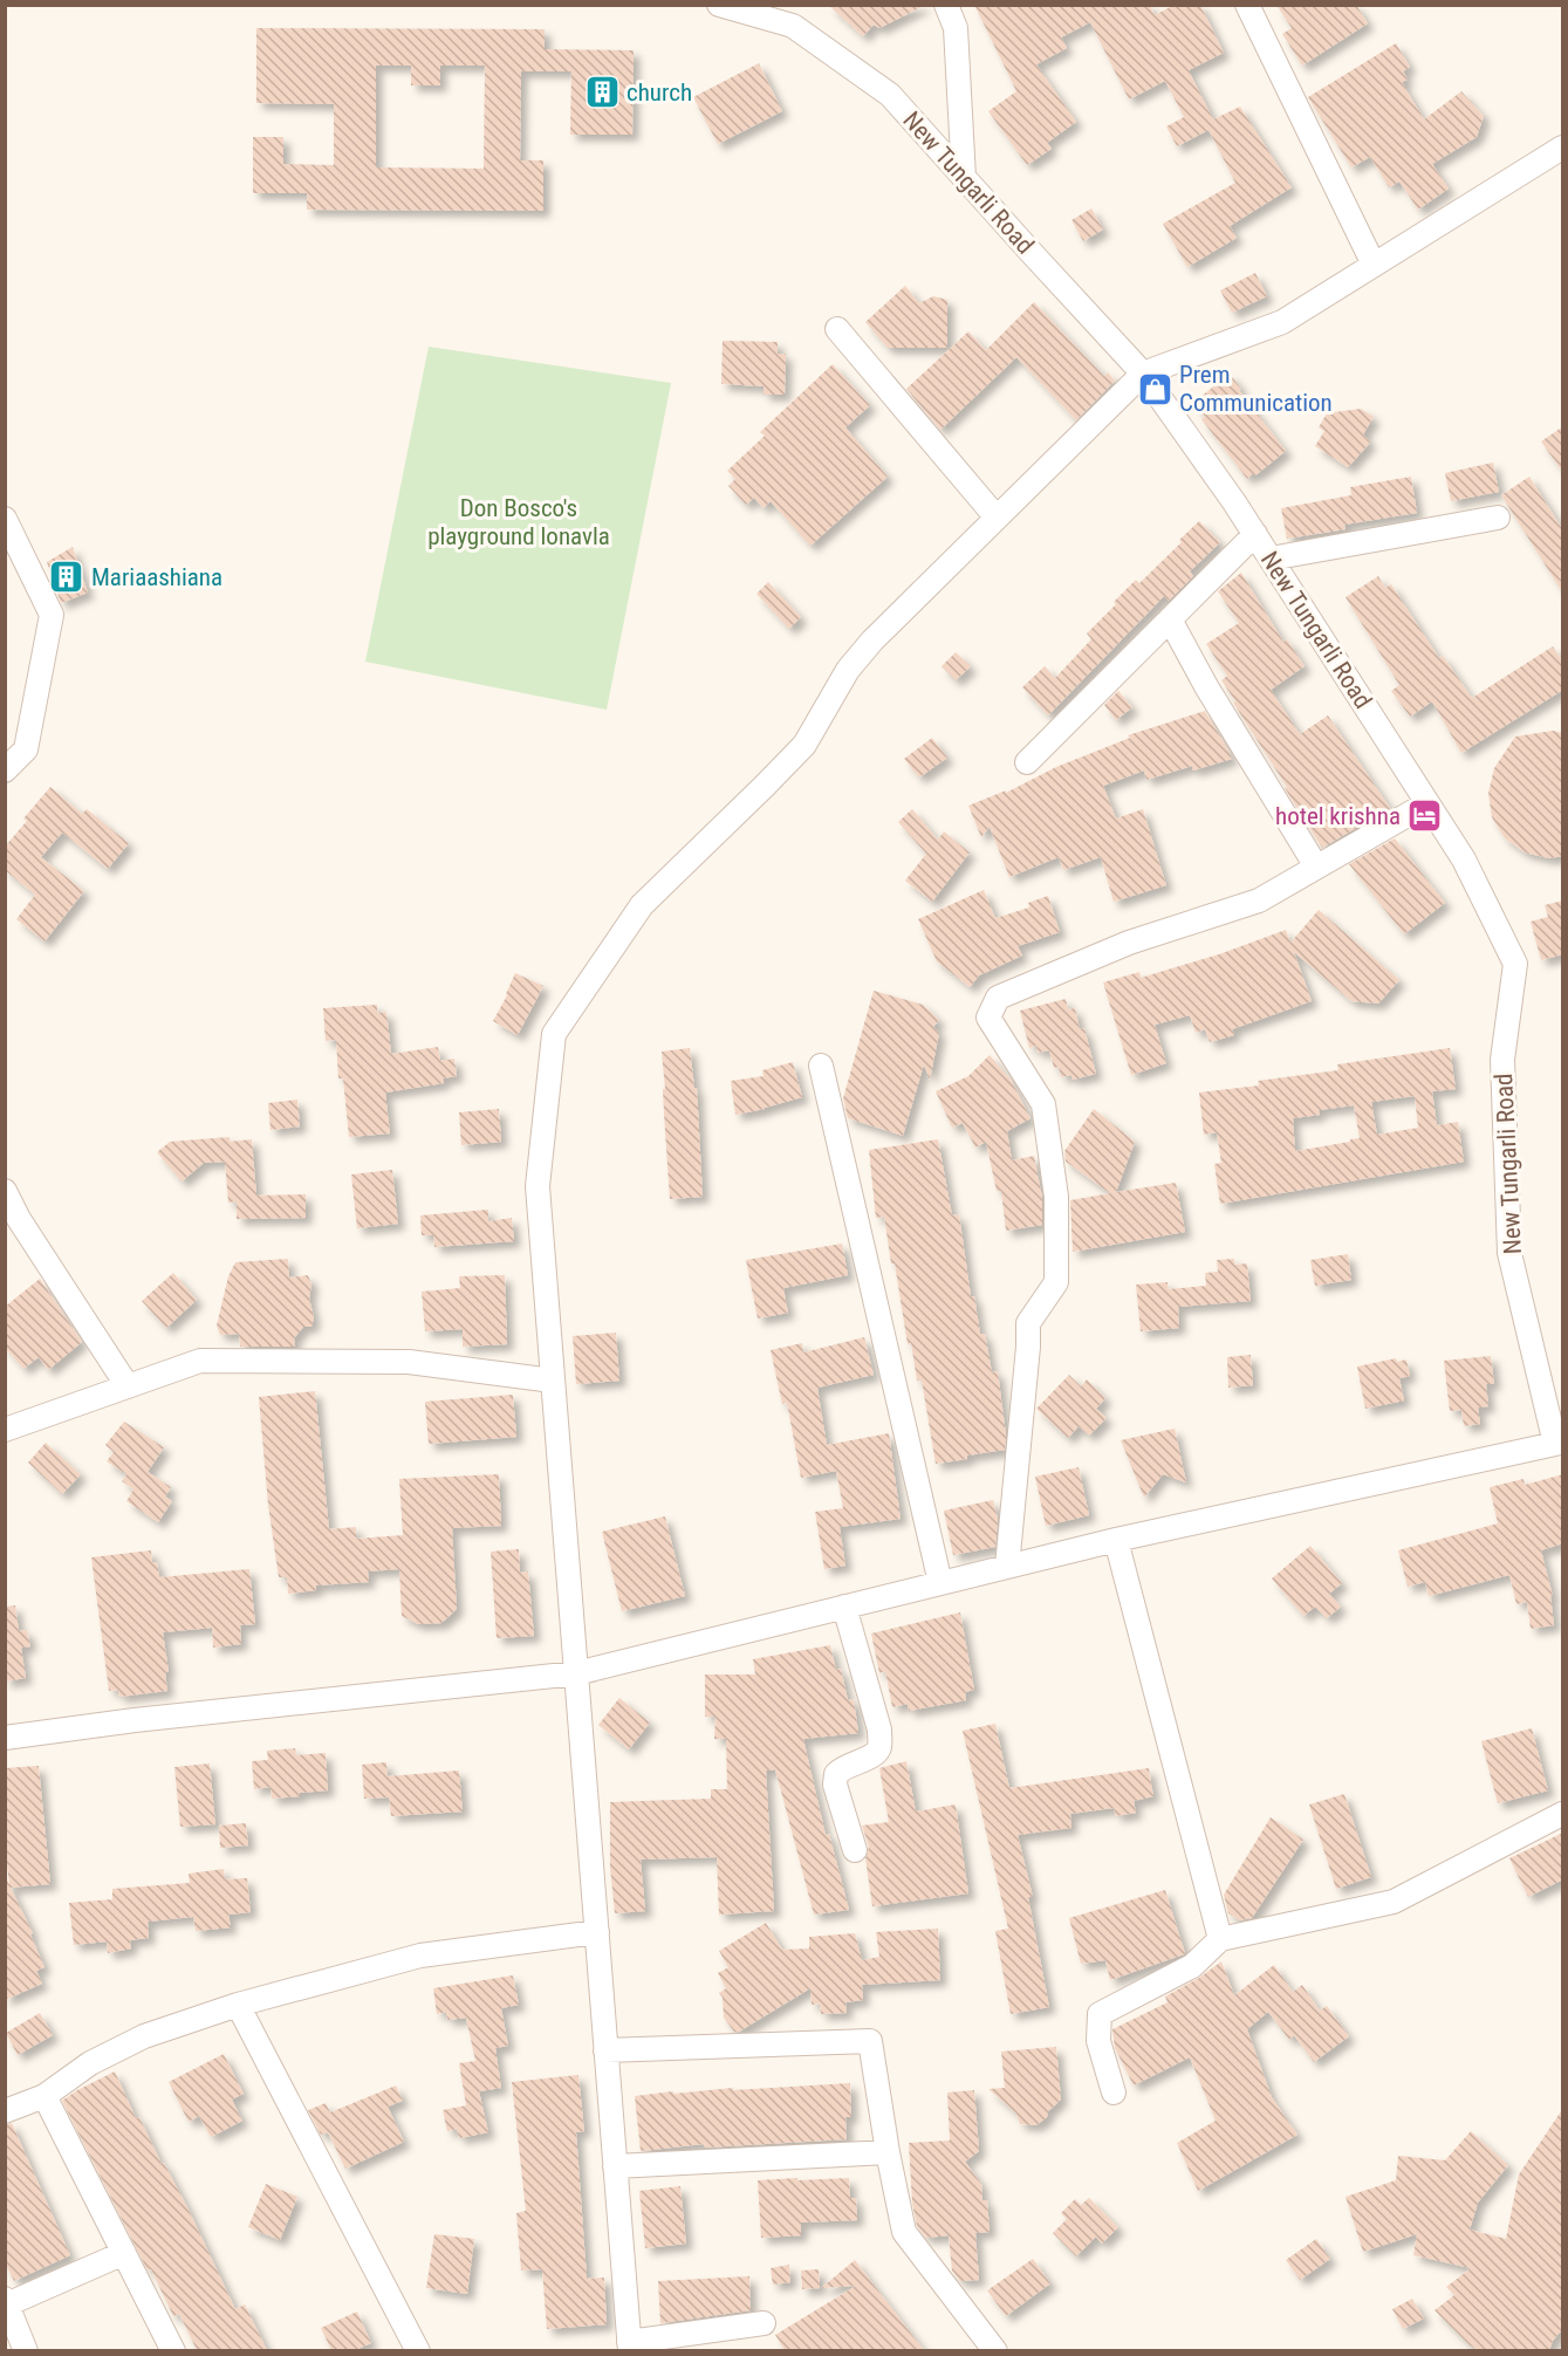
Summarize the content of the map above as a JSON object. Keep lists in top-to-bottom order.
{
  "streets": {
    "street": ["New Tungarli Road"]
  },
  "parks": ["Don Bosco's playground lonavla"],
  "places": {
    "building": ["church", "Mariaashiana"],
    "shop": ["Prem Communication"],
    "hotel": ["hotel krishna"]
  }
}
